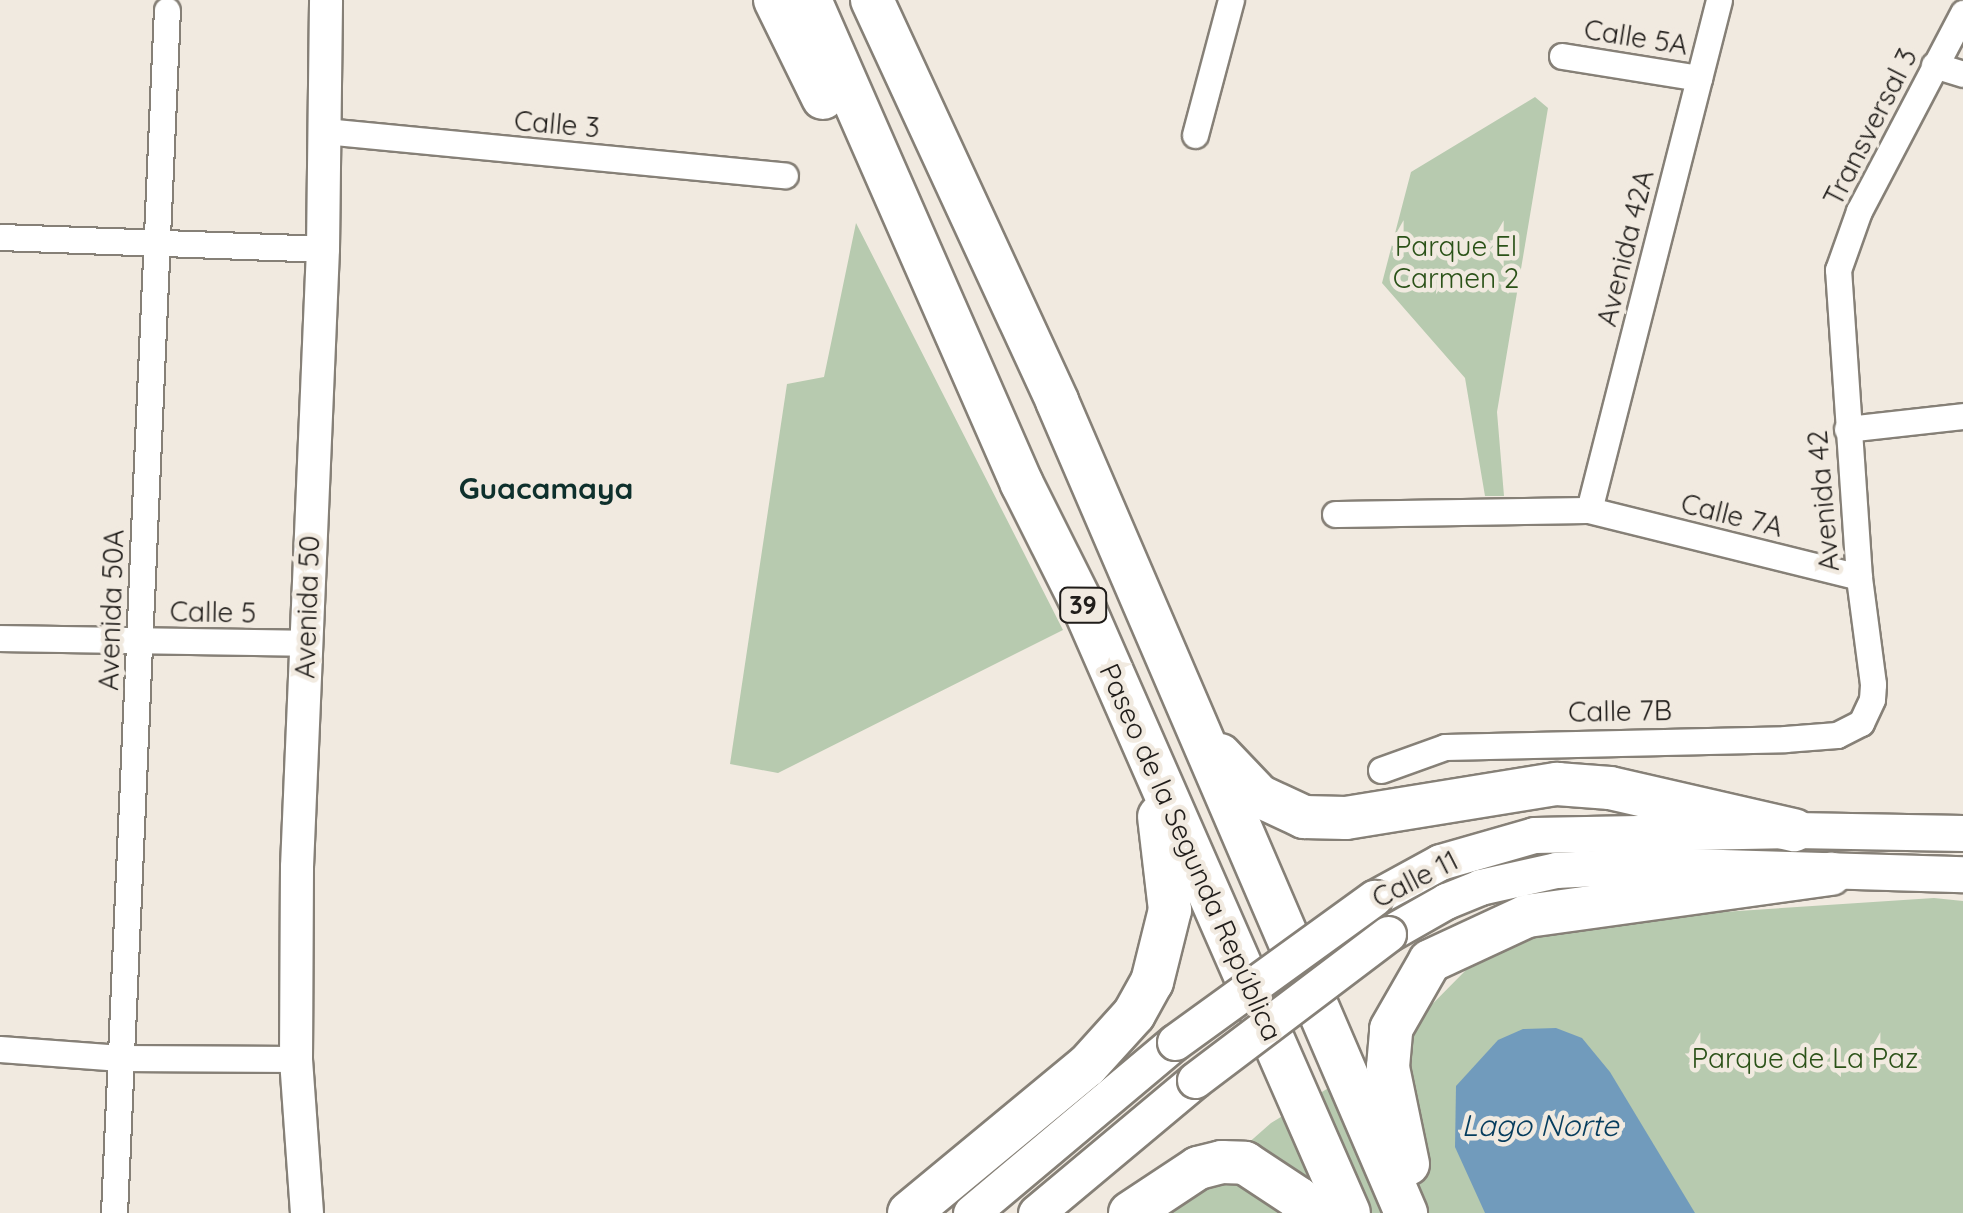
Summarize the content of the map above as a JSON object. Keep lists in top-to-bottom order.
{
  "streets": {
    "highway": ["39", "Paseo de la Segunda República"],
    "main road": ["Calle 11"],
    "street": [
      "Calle 5A",
      "Calle 3",
      "Transversal 3",
      "Avenida 42A",
      "Avenida 42",
      "Calle 7A",
      "Avenida 50",
      "Avenida 50A",
      "Calle 5",
      "Calle 7B"
    ]
  },
  "crossings": [
    ["Calle 5A", "Avenida 42A"],
    ["Calle 3", "Avenida 50"],
    ["Transversal 3", "Avenida 42"],
    ["Avenida 42A", "Calle 7A"],
    ["Avenida 42", "Calle 7A"],
    ["Avenida 42", "Calle 7B"],
    ["Avenida 50", "Calle 5"],
    ["Avenida 50A", "Calle 5"]
  ],
  "districts": ["Guacamaya"],
  "water": ["Lago Norte"],
  "parks": ["Parque El Carmen 2", "Parque de La Paz"]
}
